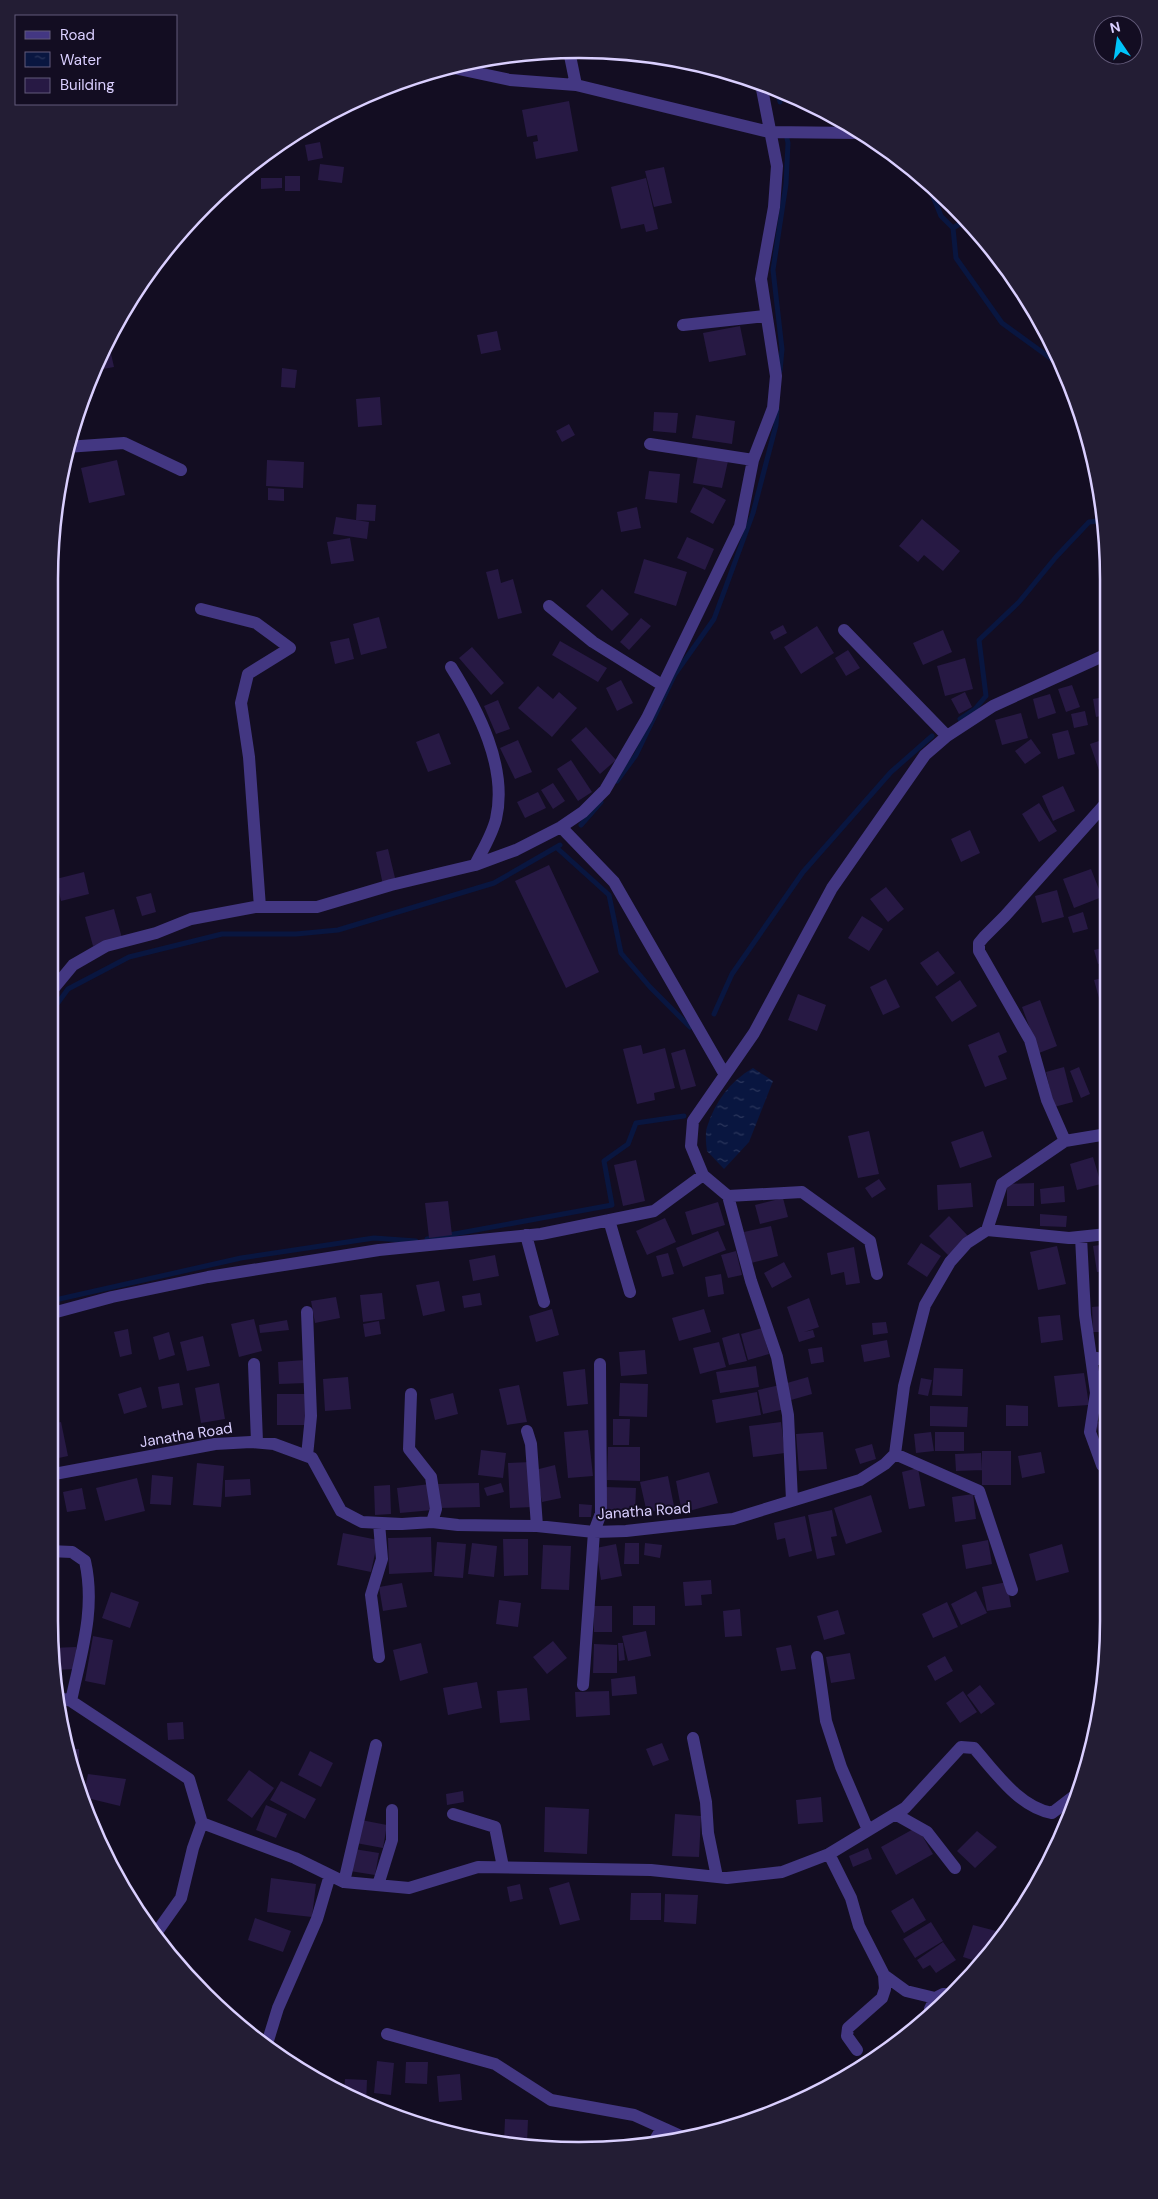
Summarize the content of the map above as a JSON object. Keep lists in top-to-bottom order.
{
  "streets": {
    "street": ["Janatha Road"]
  },
  "legend": ["Road", "Water", "Building"],
  "north": "top"
}
